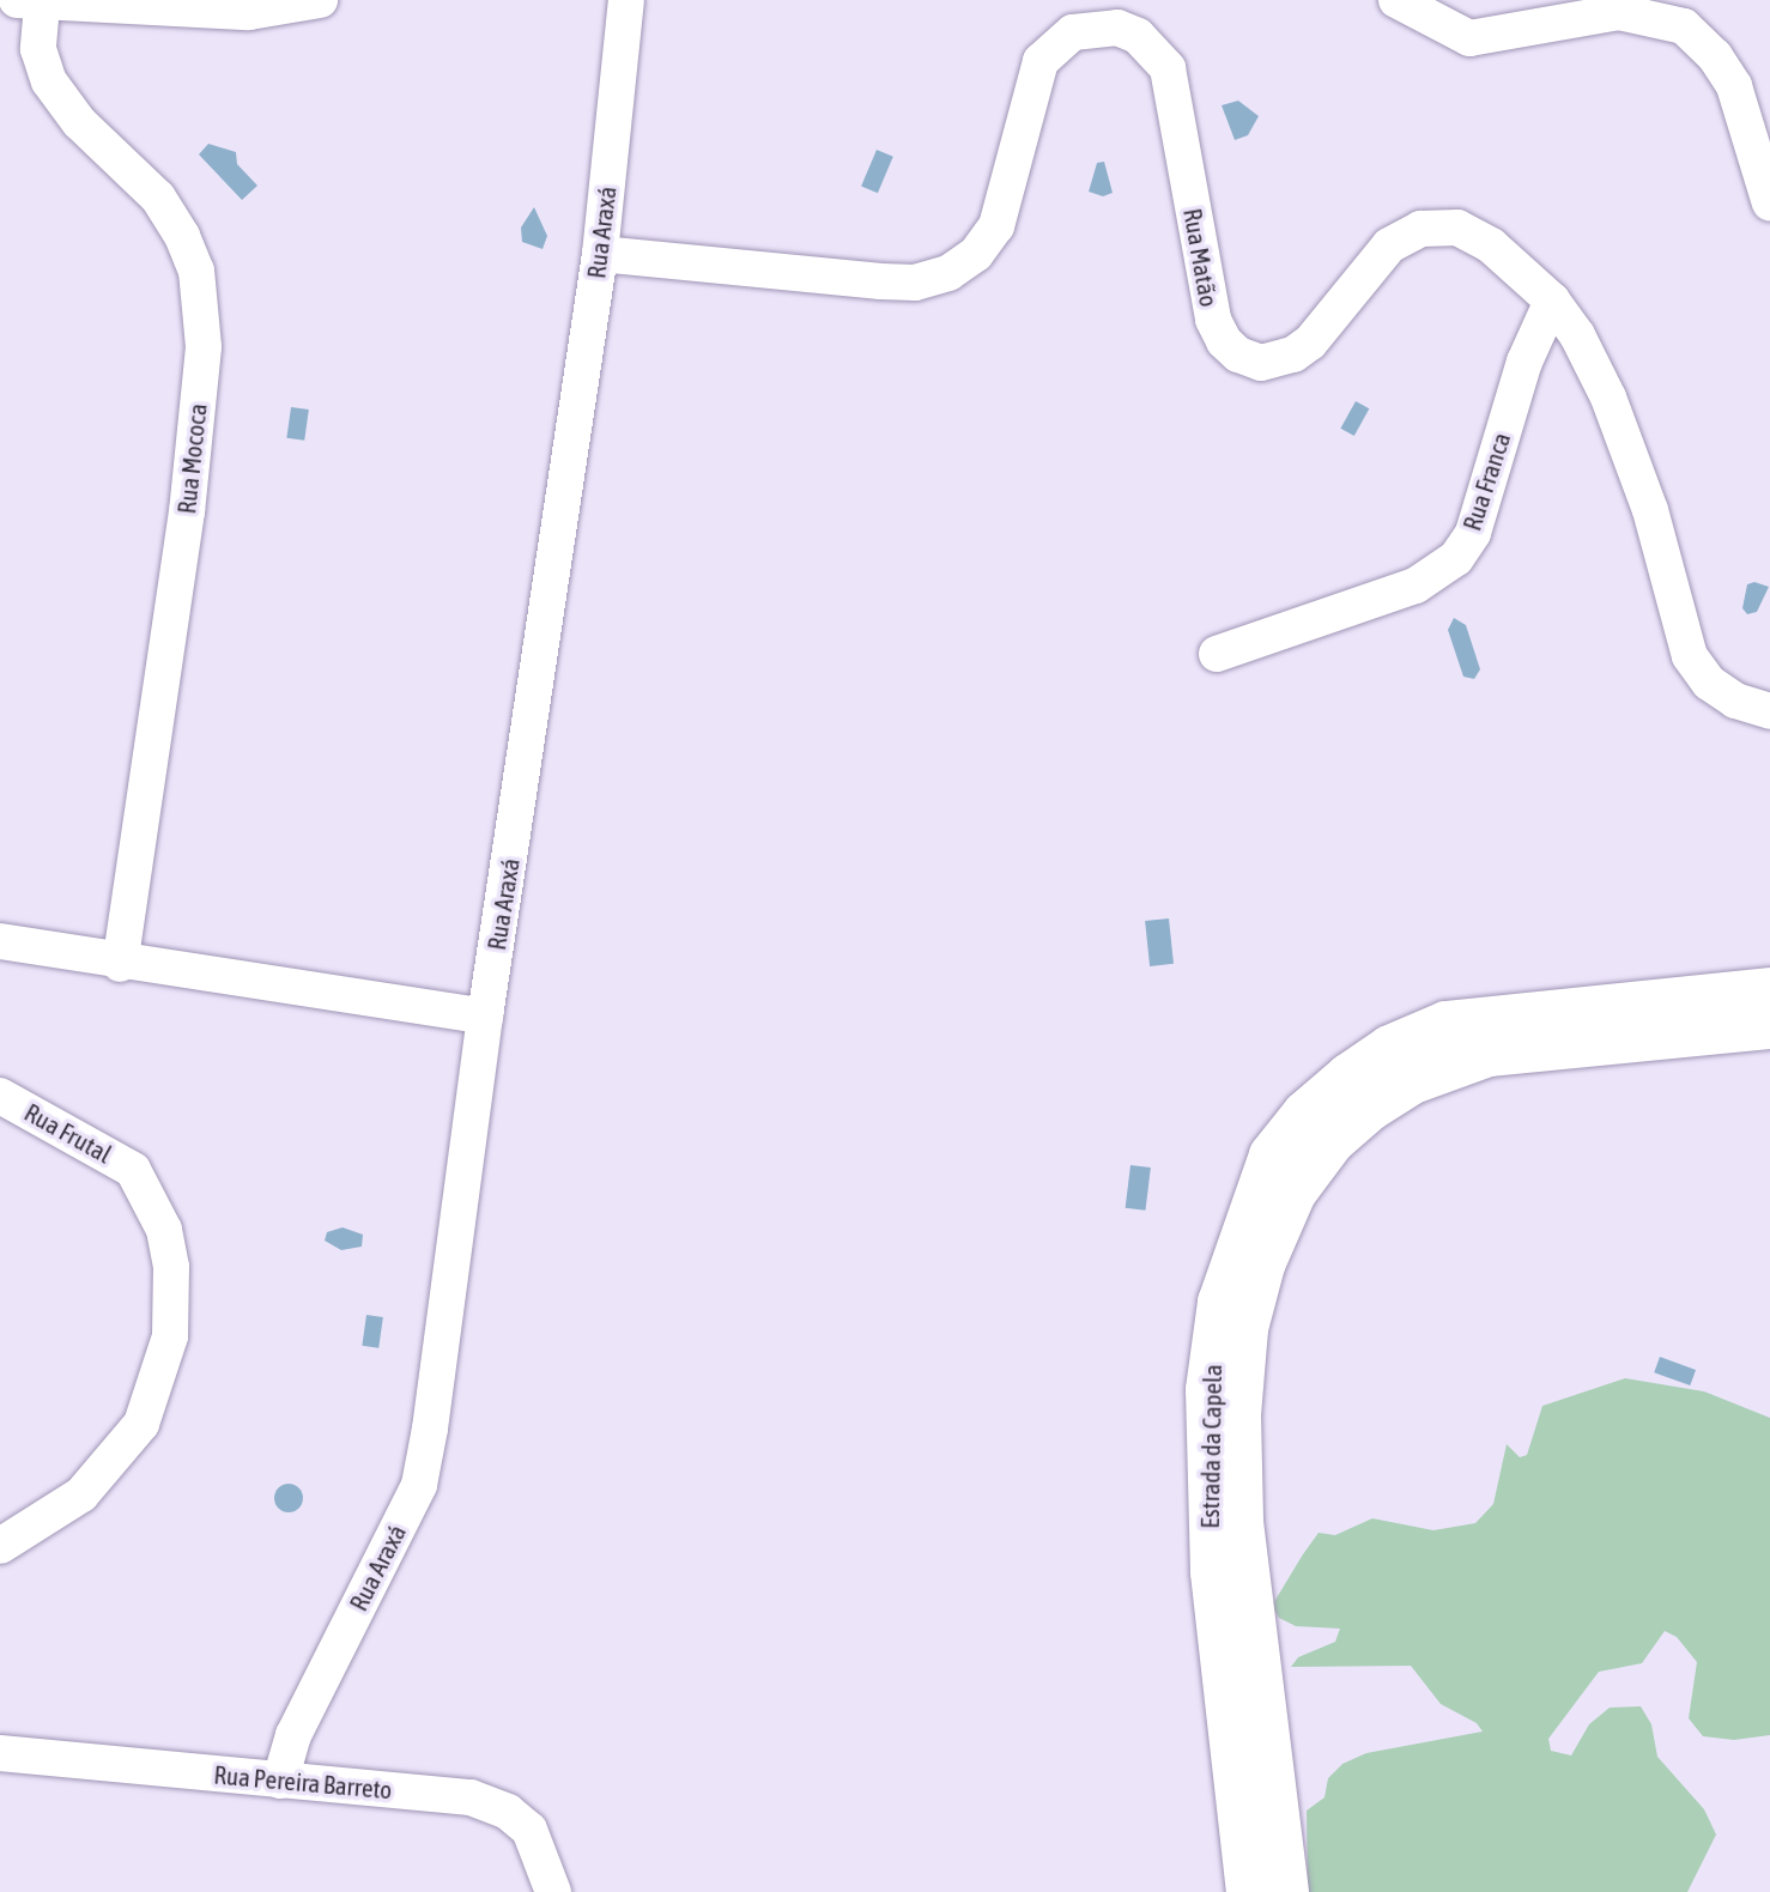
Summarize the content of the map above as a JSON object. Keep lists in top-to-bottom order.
{
  "streets": {
    "main road": ["Estrada da Capela"],
    "street": [
      "Rua Araxá",
      "Rua Matão",
      "Rua Mococa",
      "Rua Franca",
      "Rua Frutal",
      "Rua Pereira Barreto"
    ]
  },
  "crossings": [
    ["Rua Araxá", "Rua Matão"],
    ["Rua Araxá", "Rua Pereira Barreto"],
    ["Rua Matão", "Rua Franca"]
  ]
}
